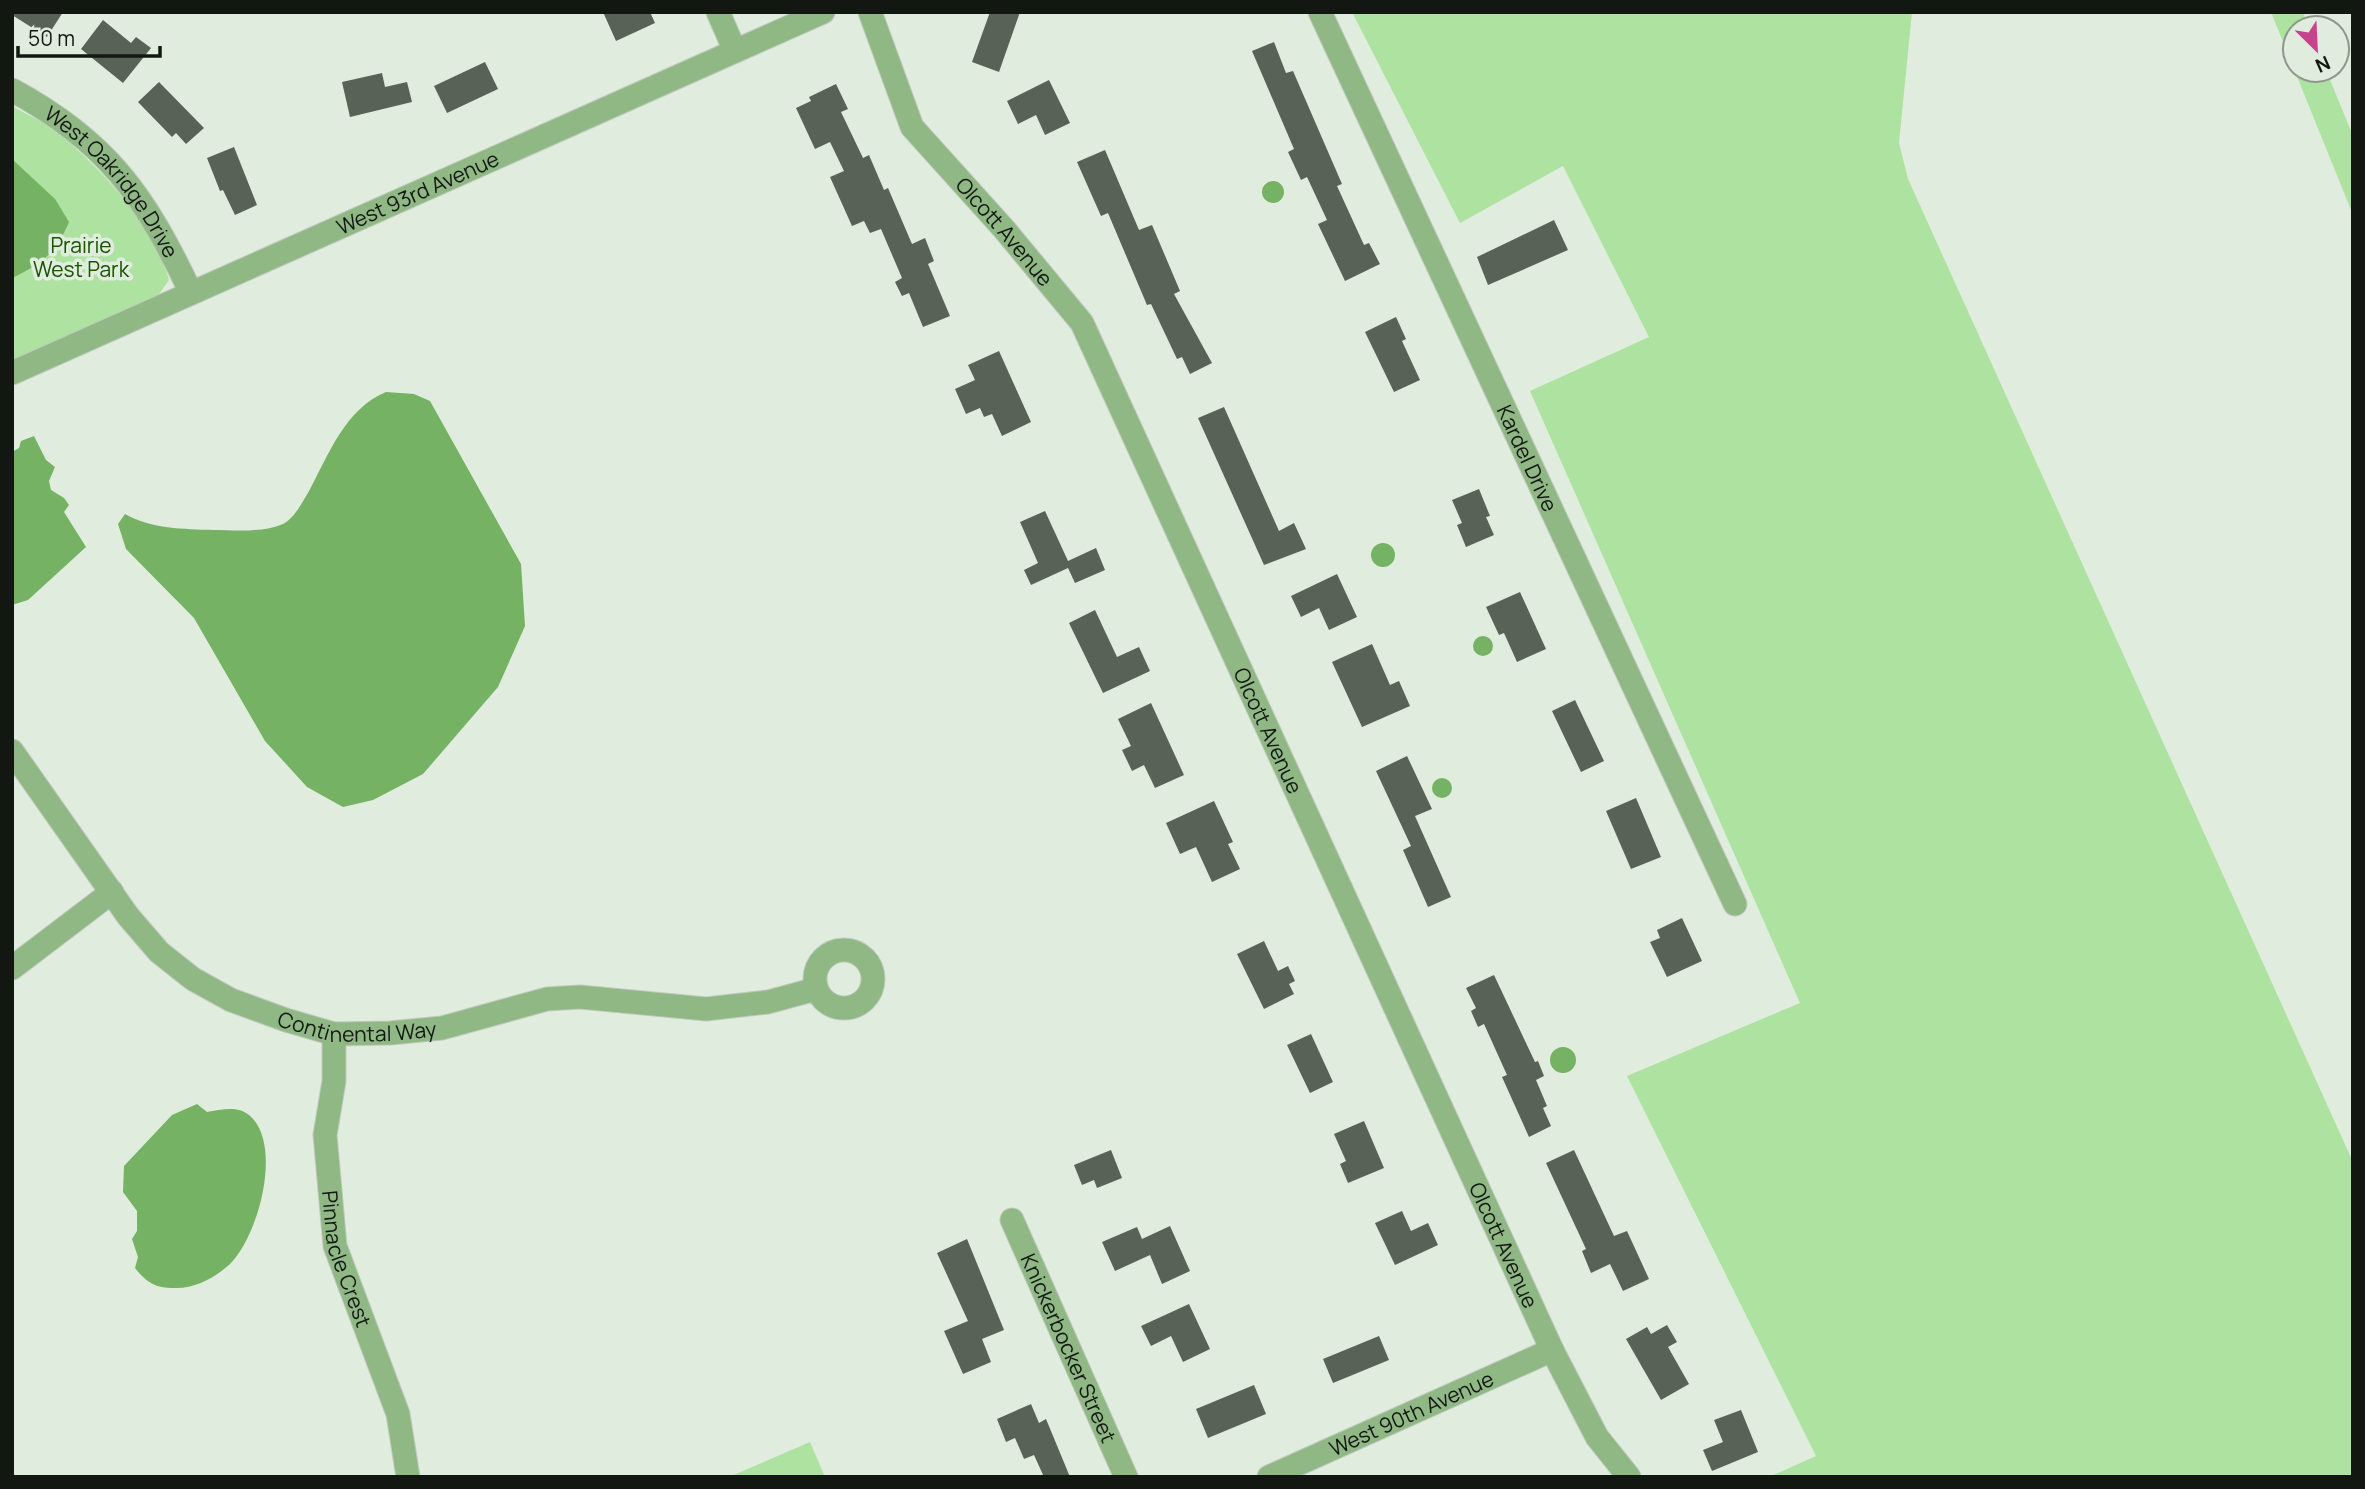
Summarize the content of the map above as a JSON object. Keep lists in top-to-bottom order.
{
  "streets": {
    "street": [
      "West Oakridge Drive",
      "West 93rd Avenue",
      "Olcott Avenue",
      "Kardel Drive",
      "Continental Way",
      "Pinnacle Crest",
      "Knickerbocker Street",
      "West 90th Avenue"
    ]
  },
  "crossings": [
    ["West Oakridge Drive", "West 93rd Avenue"],
    ["Olcott Avenue", "West 90th Avenue"],
    ["Continental Way", "Pinnacle Crest"]
  ],
  "parks": ["Prairie West Park"],
  "scale_bar": "50 m",
  "north": "bottom right"
}
